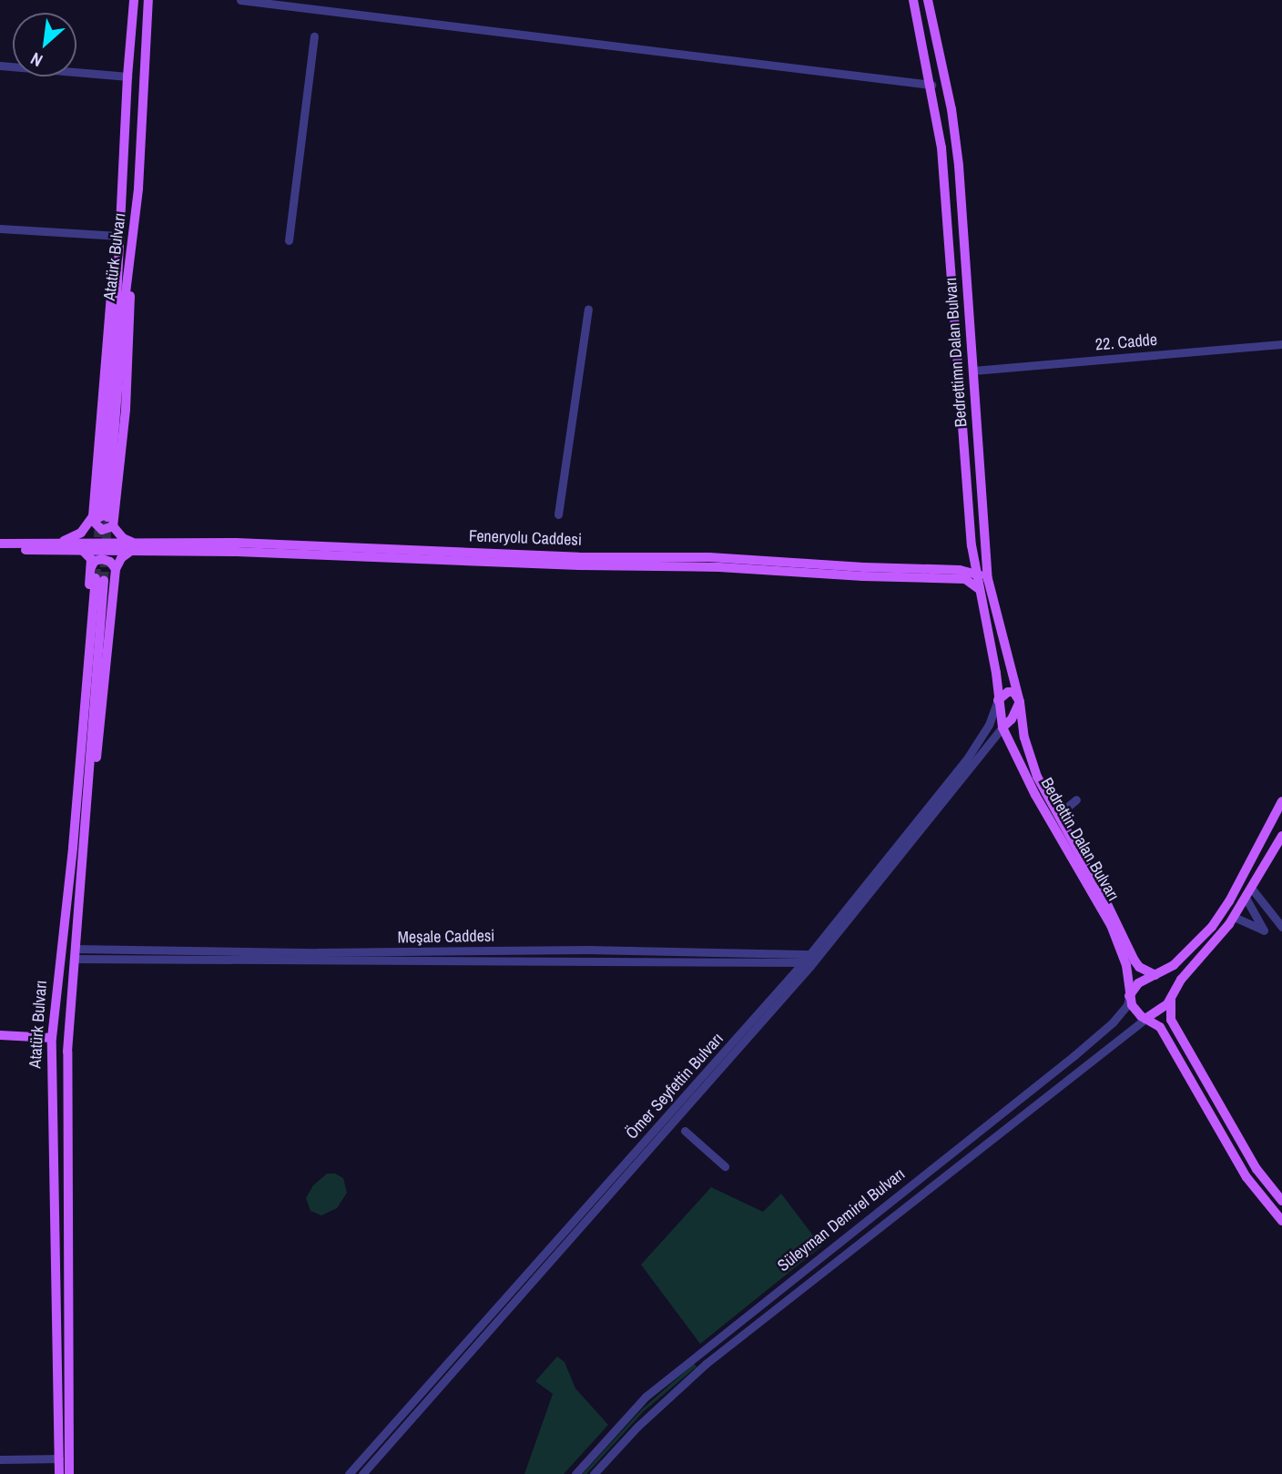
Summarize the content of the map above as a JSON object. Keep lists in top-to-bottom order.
{
  "streets": {
    "main road": [
      "Atatürk Bulvarı",
      "Bedrettimn Dalan Bulvarı",
      "Feneryolu Caddesi",
      "Bedrettin Dalan Bulvarı",
      "Süleyman Demirel Bulvarı"
    ],
    "street": ["22. Cadde", "Meşale Caddesi", "Ömer Seyfettin Bulvarı"]
  },
  "crossings": [
    ["Atatürk Bulvarı", "Meşale Caddesi"],
    ["22. Cadde", "Bedrettimn Dalan Bulvarı"],
    ["Bedrettimn Dalan Bulvarı", "Feneryolu Caddesi"],
    ["Bedrettimn Dalan Bulvarı", "Bedrettin Dalan Bulvarı"],
    ["Bedrettimn Dalan Bulvarı", "Ömer Seyfettin Bulvarı"],
    ["Bedrettin Dalan Bulvarı", "Ömer Seyfettin Bulvarı"],
    ["Bedrettin Dalan Bulvarı", "Süleyman Demirel Bulvarı"],
    ["Meşale Caddesi", "Ömer Seyfettin Bulvarı"]
  ],
  "north": "bottom left"
}
